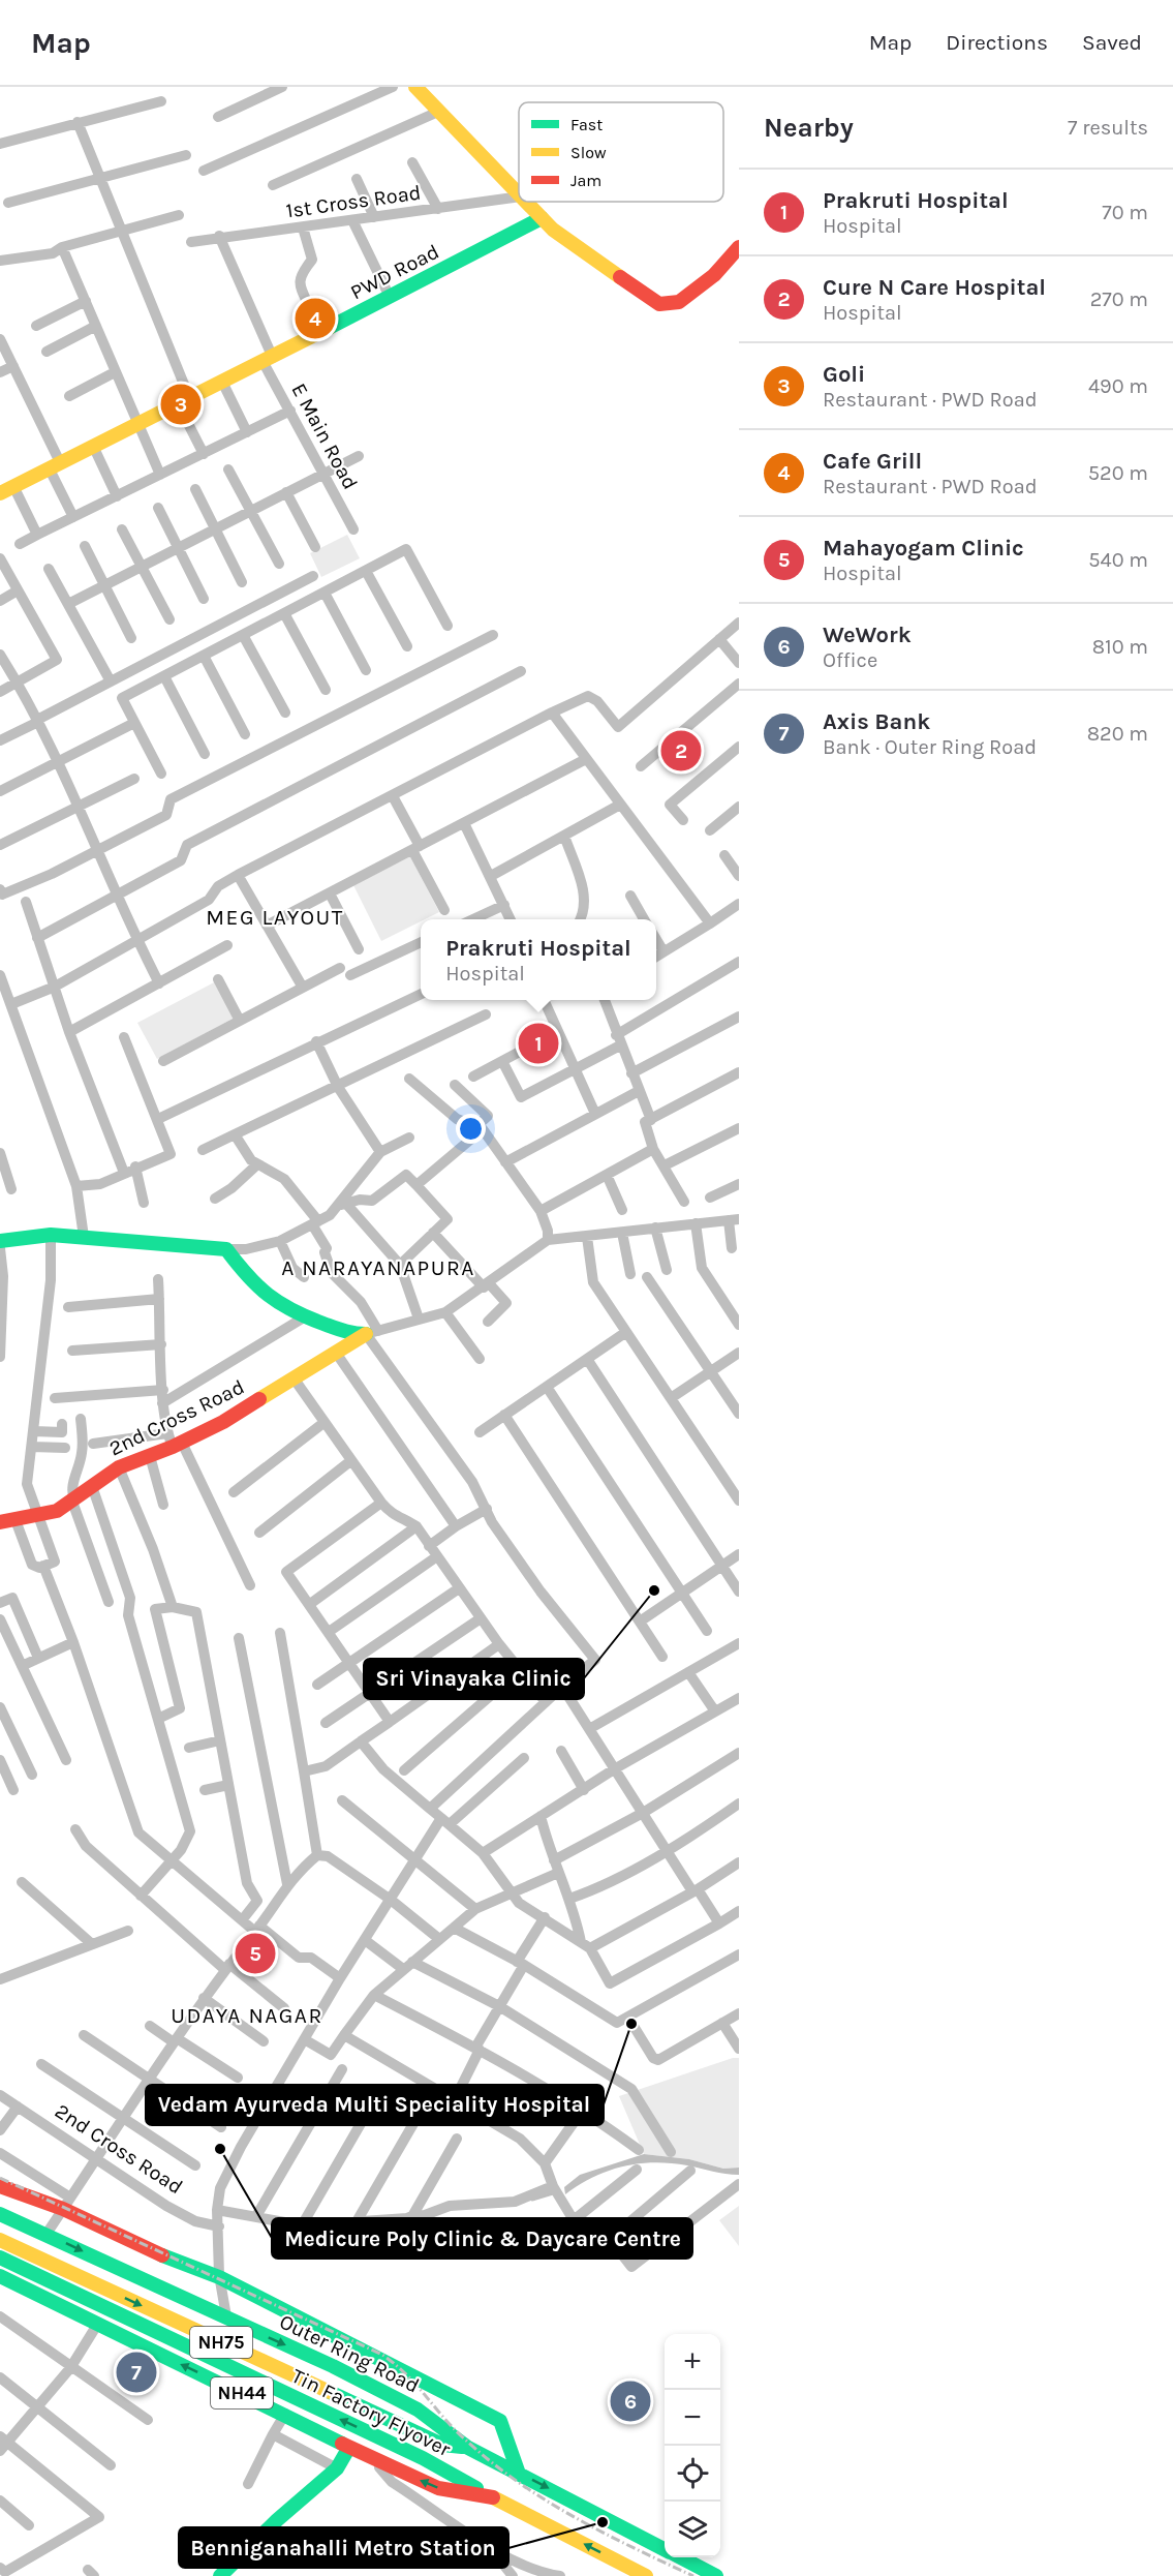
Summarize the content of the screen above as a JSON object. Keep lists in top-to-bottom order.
{
  "streets": {
    "main road": [
      "PWD Road",
      "2nd Cross Road",
      "NH75",
      "Outer Ring Road",
      "NH44",
      "Tin Factory Flyover"
    ],
    "street": ["1st Cross Road", "E Main Road"]
  },
  "crossings": [
    ["1st Cross Road", "E Main Road"],
    ["PWD Road", "E Main Road"],
    ["Outer Ring Road", "Tin Factory Flyover"],
    ["NH44", "Tin Factory Flyover"]
  ],
  "districts": ["MEG LAYOUT", "A NARAYANAPURA", "UDAYA NAGAR"],
  "places": [
    "Sri Vinayaka Clinic",
    "Vedam Ayurveda Multi Speciality Hospital",
    "Medicure Poly Clinic & Daycare Centre",
    "Benniganahalli Metro Station"
  ],
  "legend": ["Fast", "Slow", "Jam"],
  "page": {
    "header": "Map",
    "nav": ["Map", "Directions", "Saved"],
    "heading": ["Nearby", "7 results"],
    "list": [
      {
        "mark": "1",
        "name": "Prakruti Hospital",
        "note": "Hospital",
        "value": "70 m"
      },
      {
        "mark": "2",
        "name": "Cure N Care Hospital",
        "note": "Hospital",
        "value": "270 m"
      },
      {
        "mark": "3",
        "name": "Goli",
        "note": "Restaurant · PWD Road",
        "value": "490 m"
      },
      {
        "mark": "4",
        "name": "Cafe Grill",
        "note": "Restaurant · PWD Road",
        "value": "520 m"
      },
      {
        "mark": "5",
        "name": "Mahayogam Clinic",
        "note": "Hospital",
        "value": "540 m"
      },
      {
        "mark": "6",
        "name": "WeWork",
        "note": "Office",
        "value": "810 m"
      },
      {
        "mark": "7",
        "name": "Axis Bank",
        "note": "Bank · Outer Ring Road",
        "value": "820 m"
      }
    ],
    "pins": [
      "4",
      "3",
      "2",
      "1",
      "5",
      "7",
      "6"
    ],
    "popup": ["Prakruti Hospital", "Hospital"],
    "map_buttons": ["+", "−"]
  }
}
